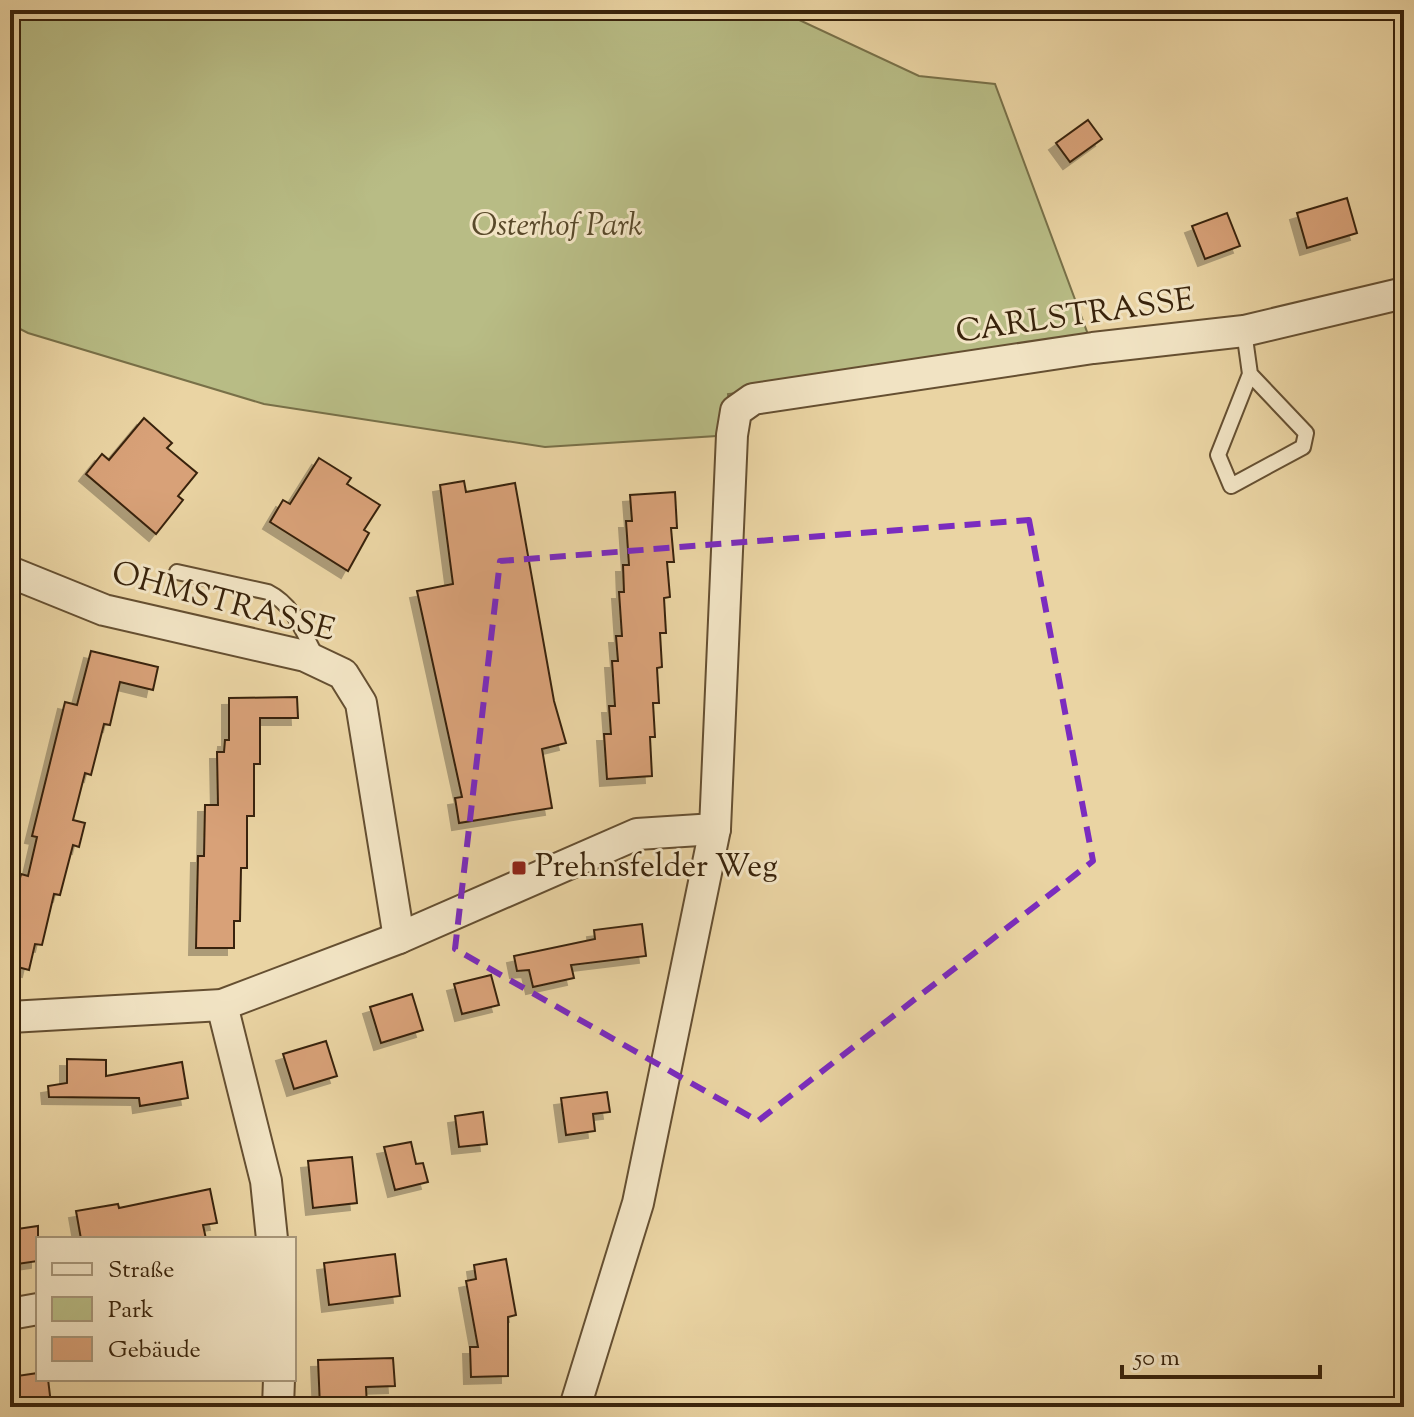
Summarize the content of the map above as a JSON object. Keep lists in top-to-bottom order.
{
  "streets": {
    "street": ["CARLSTRASSE", "OHMSTRASSE"]
  },
  "parks": ["Osterhof Park"],
  "places": {
    "transit": ["Prehnsfelder Weg"]
  },
  "legend": ["Straße", "Park", "Gebäude"],
  "scale_bar": "50 m"
}
